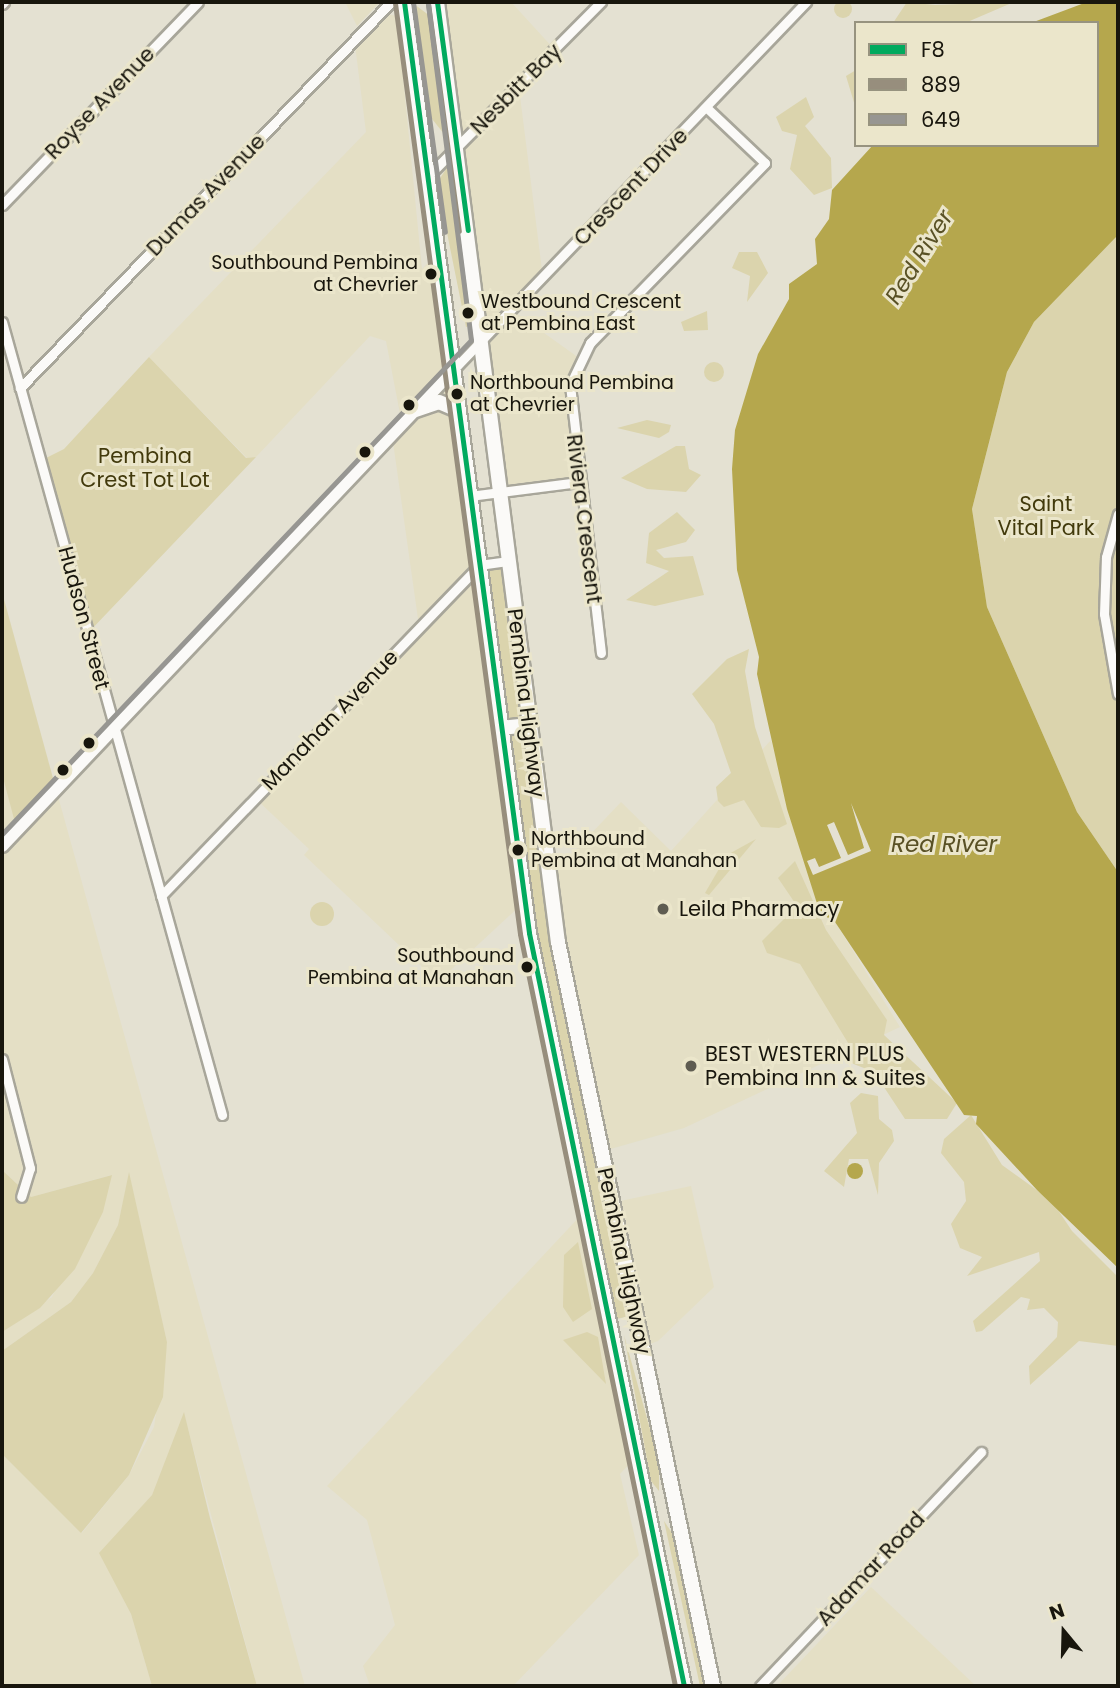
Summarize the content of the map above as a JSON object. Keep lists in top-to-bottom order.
{
  "streets": {
    "main road": ["Pembina Highway"],
    "street": [
      "Nesbitt Bay",
      "Royse Avenue",
      "Crescent Drive",
      "Dumas Avenue",
      "Riviera Crescent",
      "Hudson Street",
      "Manahan Avenue",
      "Adamar Road"
    ]
  },
  "crossings": [
    ["Nesbitt Bay", "Pembina Highway"],
    ["Crescent Drive", "Riviera Crescent"],
    ["Crescent Drive", "Pembina Highway"],
    ["Dumas Avenue", "Hudson Street"],
    ["Hudson Street", "Manahan Avenue"],
    ["Pembina Highway", "Manahan Avenue"]
  ],
  "water": ["Red River"],
  "parks": ["Pembina Crest Tot Lot", "Saint Vital Park"],
  "places": [
    "Southbound Pembina at Chevrier",
    "Westbound Crescent at Pembina East",
    "Northbound Pembina at Chevrier",
    "Northbound Pembina at Manahan",
    "Leila Pharmacy",
    "Southbound Pembina at Manahan",
    "BEST WESTERN PLUS Pembina Inn & Suites"
  ],
  "lines": ["transit line F8", "transit line 649", "transit line 889"],
  "legend": ["F8", "889", "649"],
  "north": "top"
}
